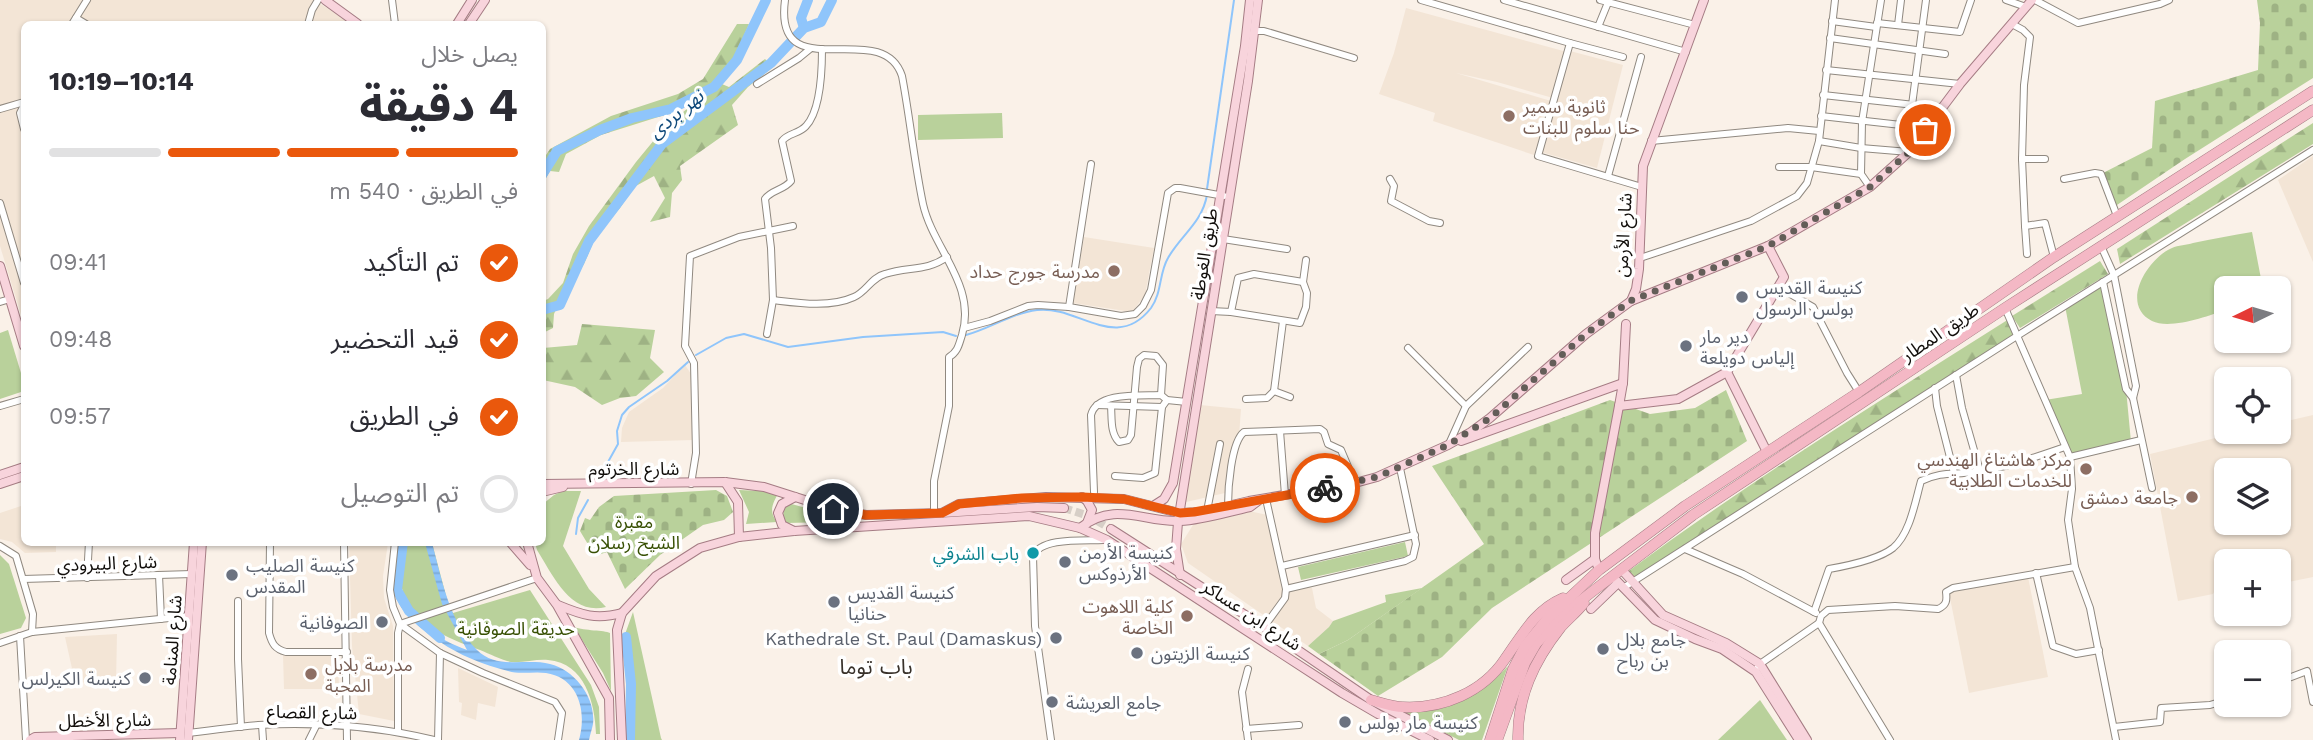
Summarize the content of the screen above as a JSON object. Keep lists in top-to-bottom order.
{
  "streets": {
    "highway": ["طريق المطار"],
    "main road": [
      "شارع الأرمن",
      "طريق الغوطة",
      "شارع الخرتوم",
      "شارع ابن عساكر",
      "شارع المنامة",
      "شارع الأخطل"
    ],
    "street": ["شارع البيرودي", "شارع القصاع"]
  },
  "crossings": [
    ["شارع الأرمن", "طريق الغوطة"],
    ["طريق الغوطة", "شارع ابن عساكر"],
    ["شارع البيرودي", "شارع المنامة"],
    ["شارع المنامة", "شارع القصاع"],
    ["شارع المنامة", "شارع الأخطل"],
    ["شارع القصاع", "شارع الأخطل"]
  ],
  "districts": ["باب توما"],
  "water": ["نهر بردى"],
  "parks": ["مقبرة الشيخ رسلان", "حديقة الصوفانية"],
  "places": [
    "ثانوية سمير حنا سلوم للبنات",
    "مدرسة جورج حداد",
    "كنيسة القديس بولس الرسول",
    "دير مار إلياس دويلعة",
    "مركز هاشتاغ الهندسي للخدمات الطلابية",
    "جامعة دمشق",
    "باب الشرقي",
    "كنيسة الأرمن الأرذوكس",
    "كنيسة الصليب المقدس",
    "كنيسة القديس حنانيا",
    "كلية اللاهوت الخاصة",
    "الصوفانية",
    "Kathedrale St. Paul (Damaskus)",
    "جامع بلال بن رباح",
    "كنيسة الزيتون",
    "مدرسة بلابل المحبة",
    "كنيسة الكيرلس",
    "جامع العريشة",
    "كنيسة مار بولس"
  ],
  "north": "left",
  "page": {
    "heading": ["4 دقيقة", "يصل خلال", "10:14–10:19"],
    "bar": "في الطريق · 540 m",
    "list": [
      ["تم التأكيد", "09:41"],
      ["قيد التحضير", "09:48"],
      ["في الطريق", "09:57"],
      "تم التوصيل"
    ],
    "map_buttons": ["+", "−"]
  }
}
